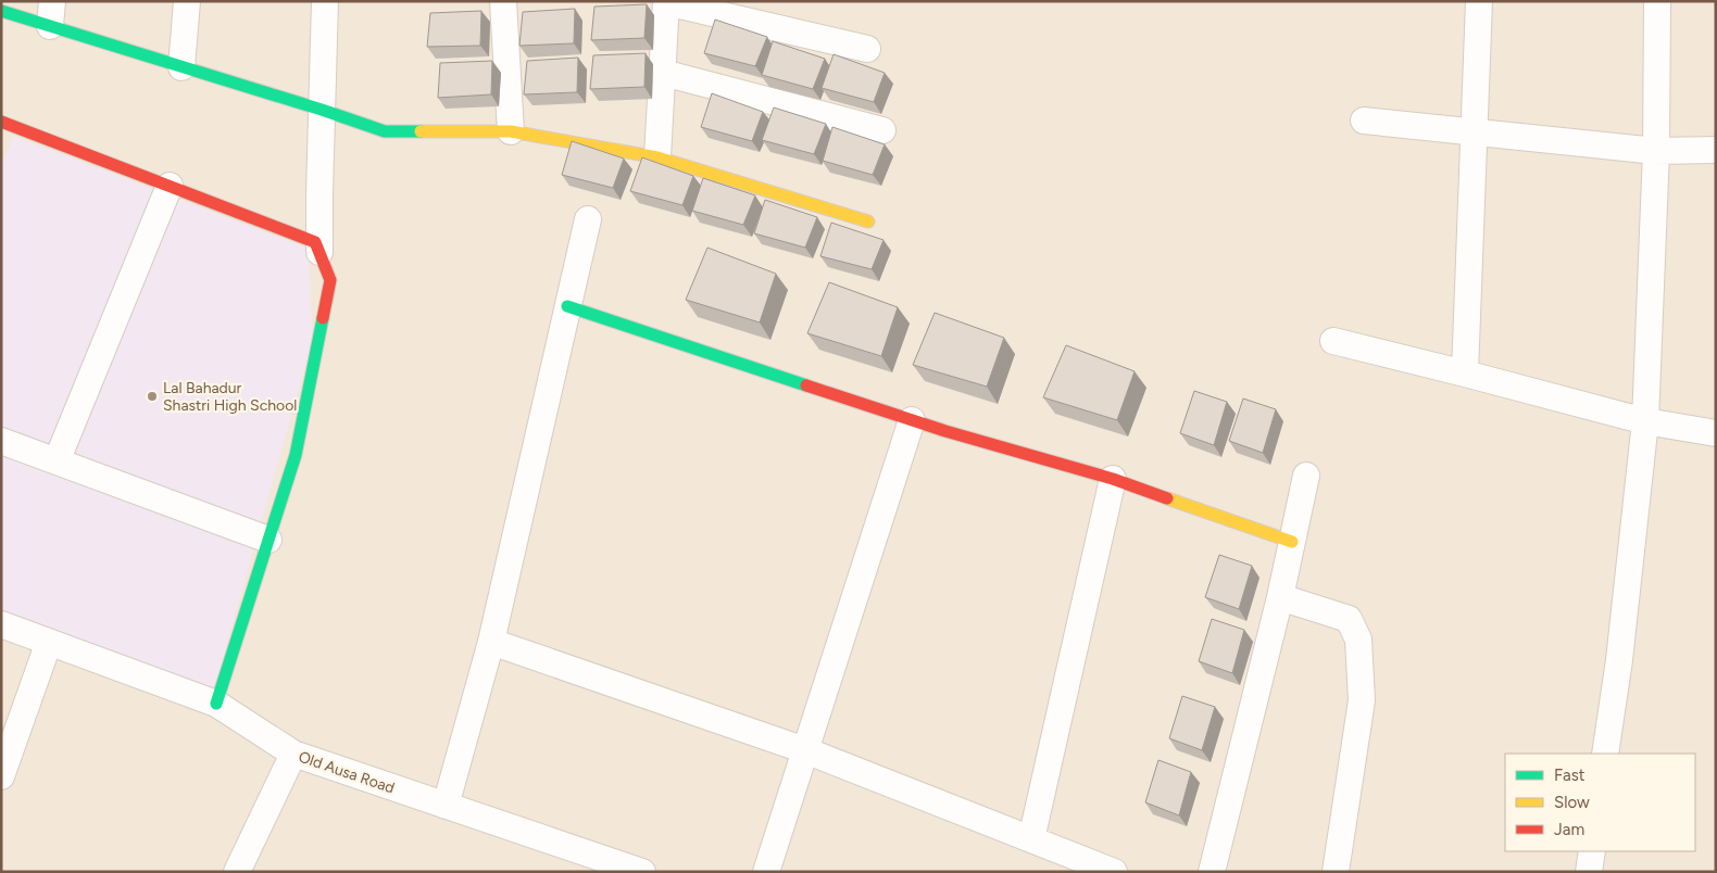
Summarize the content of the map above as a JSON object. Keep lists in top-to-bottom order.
{
  "streets": {
    "street": ["Old Ausa Road"]
  },
  "places": ["Lal Bahadur Shastri High School"],
  "legend": ["Fast", "Slow", "Jam"]
}
